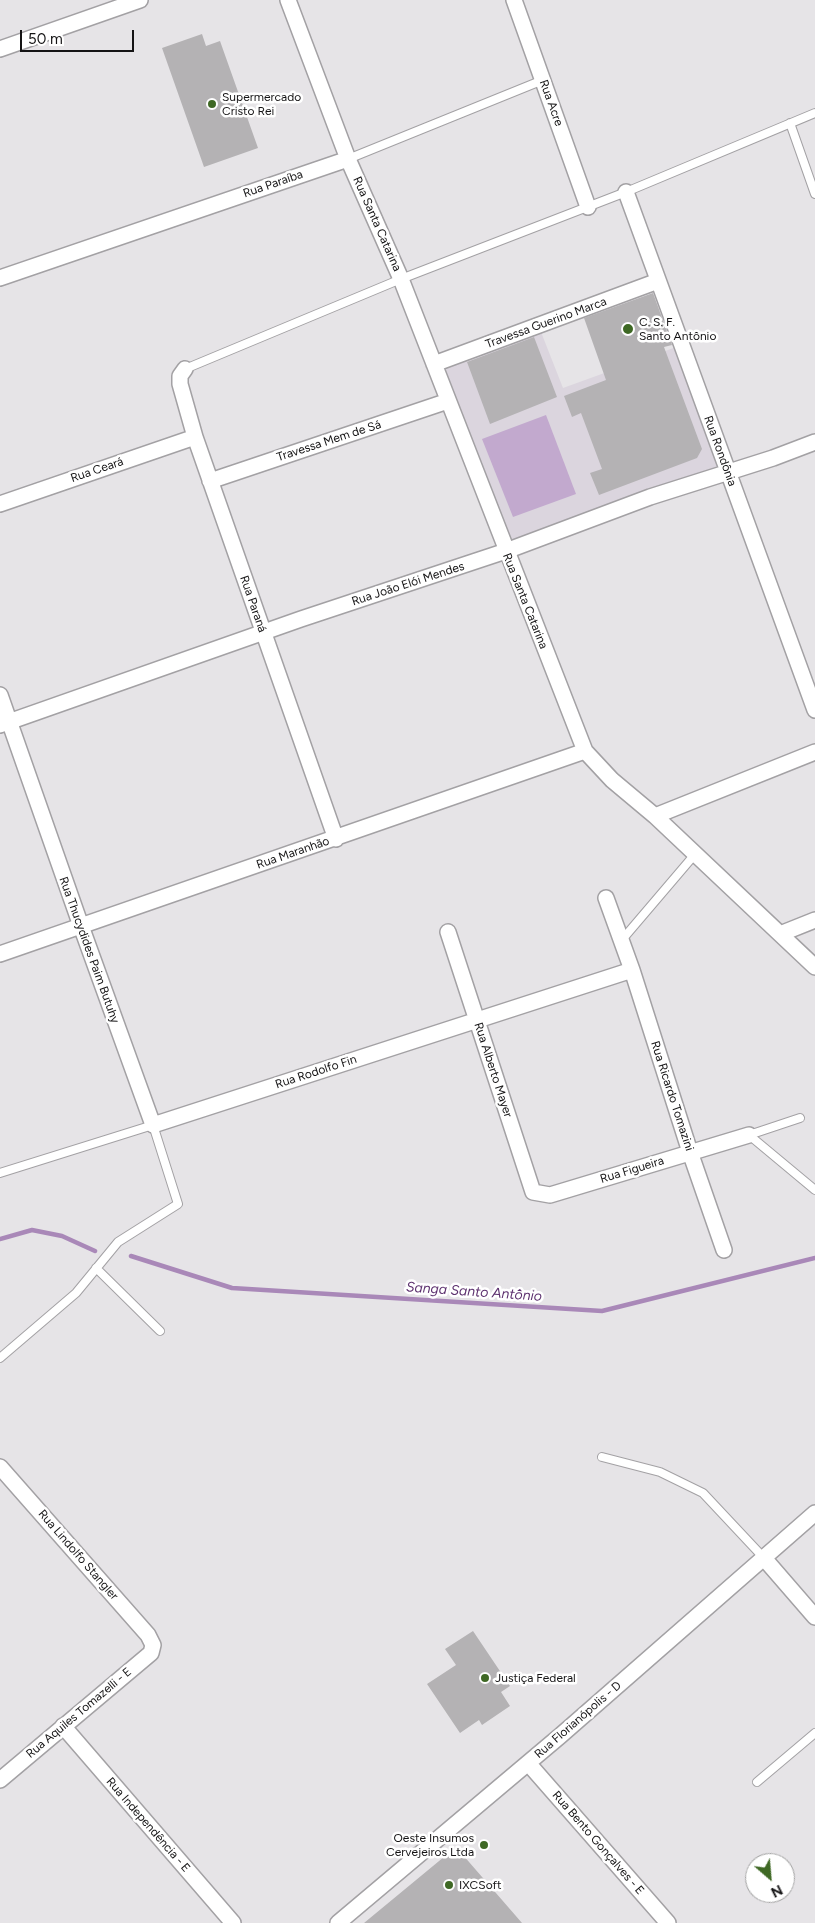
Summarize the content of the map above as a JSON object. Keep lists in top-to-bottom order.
{
  "streets": {
    "street": [
      "Rua Acre",
      "Rua Paraíba",
      "Rua Santa Catarina",
      "Travessa Guerino Marca",
      "Travessa Mem de Sá",
      "Rua Rondônia",
      "Rua Ceará",
      "Rua João Elói Mendes",
      "Rua Paraná",
      "Rua Maranhão",
      "Rua Thucydides Paim Butuhy",
      "Rua Alberto Mayer",
      "Rua Rodolfo Fin",
      "Rua Ricardo Tomazini",
      "Rua Figueira",
      "Rua Lindolfo Stangler",
      "Rua Aquiles Tomazelli - E",
      "Rua Florianópolis - D",
      "Rua Independência - E",
      "Rua Bento Gonçalves - E"
    ]
  },
  "crossings": [
    ["Rua Acre", "Rua Paraíba"],
    ["Rua Paraíba", "Rua Santa Catarina"],
    ["Rua Santa Catarina", "Travessa Guerino Marca"],
    ["Rua Santa Catarina", "Travessa Mem de Sá"],
    ["Rua Santa Catarina", "Rua João Elói Mendes"],
    ["Rua Santa Catarina", "Rua Maranhão"],
    ["Travessa Guerino Marca", "Rua Rondônia"],
    ["Travessa Mem de Sá", "Rua Paraná"],
    ["Rua Rondônia", "Rua João Elói Mendes"],
    ["Rua Ceará", "Rua Paraná"],
    ["Rua João Elói Mendes", "Rua Paraná"],
    ["Rua João Elói Mendes", "Rua Thucydides Paim Butuhy"],
    ["Rua Paraná", "Rua Maranhão"],
    ["Rua Maranhão", "Rua Thucydides Paim Butuhy"],
    ["Rua Thucydides Paim Butuhy", "Rua Rodolfo Fin"],
    ["Rua Alberto Mayer", "Rua Rodolfo Fin"],
    ["Rua Alberto Mayer", "Rua Figueira"],
    ["Rua Rodolfo Fin", "Rua Ricardo Tomazini"],
    ["Rua Ricardo Tomazini", "Rua Figueira"],
    ["Rua Lindolfo Stangler", "Rua Aquiles Tomazelli - E"],
    ["Rua Aquiles Tomazelli - E", "Rua Independência - E"],
    ["Rua Florianópolis - D", "Rua Bento Gonçalves - E"]
  ],
  "water": ["Sanga Santo Antônio"],
  "places": [
    "Supermercado Cristo Rei",
    "C. S. F. Santo Antônio",
    "Justiça Federal",
    "Oeste Insumos Cervejeiros Ltda",
    "IXCSoft"
  ],
  "scale_bar": "50 m",
  "north": "bottom right"
}
